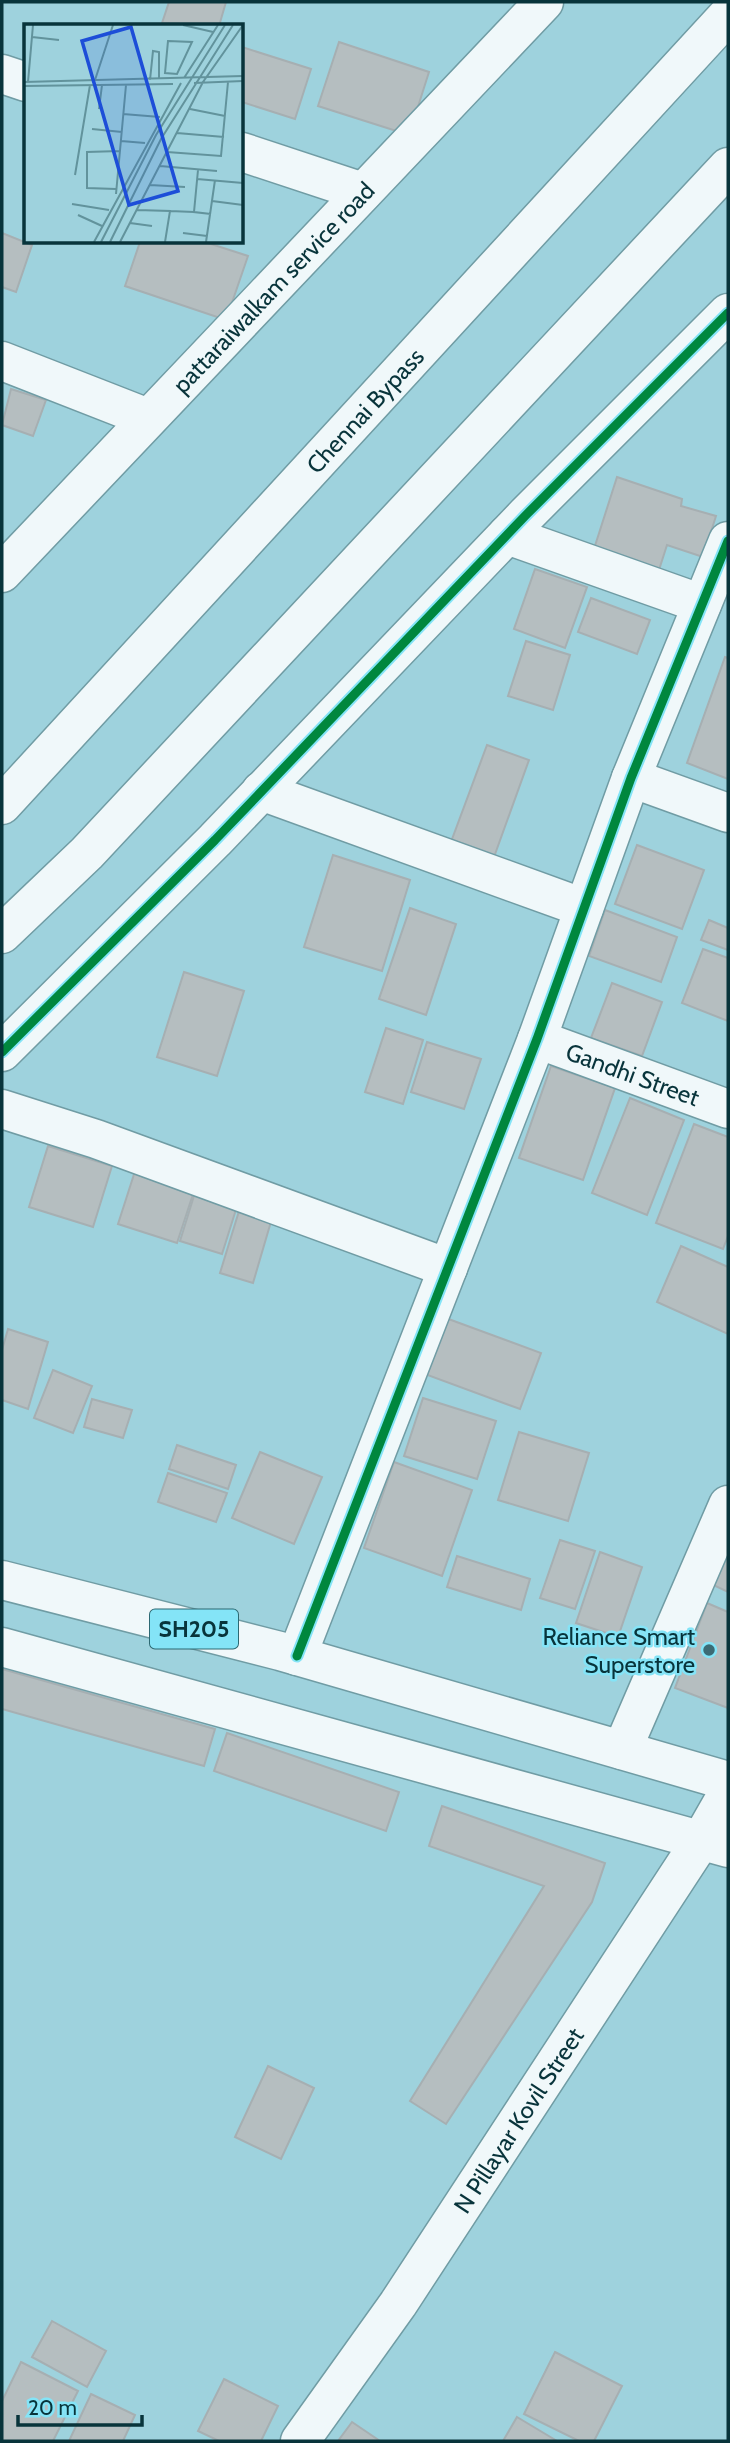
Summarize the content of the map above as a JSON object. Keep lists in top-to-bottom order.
{
  "streets": {
    "main road": [
      "pattaraiwalkam service road",
      "Chennai Bypass",
      "Gandhi Street",
      "SH205",
      "N Pillayar Kovil Street"
    ]
  },
  "places": ["Reliance Smart Superstore"],
  "scale_bar": "20 m"
}
